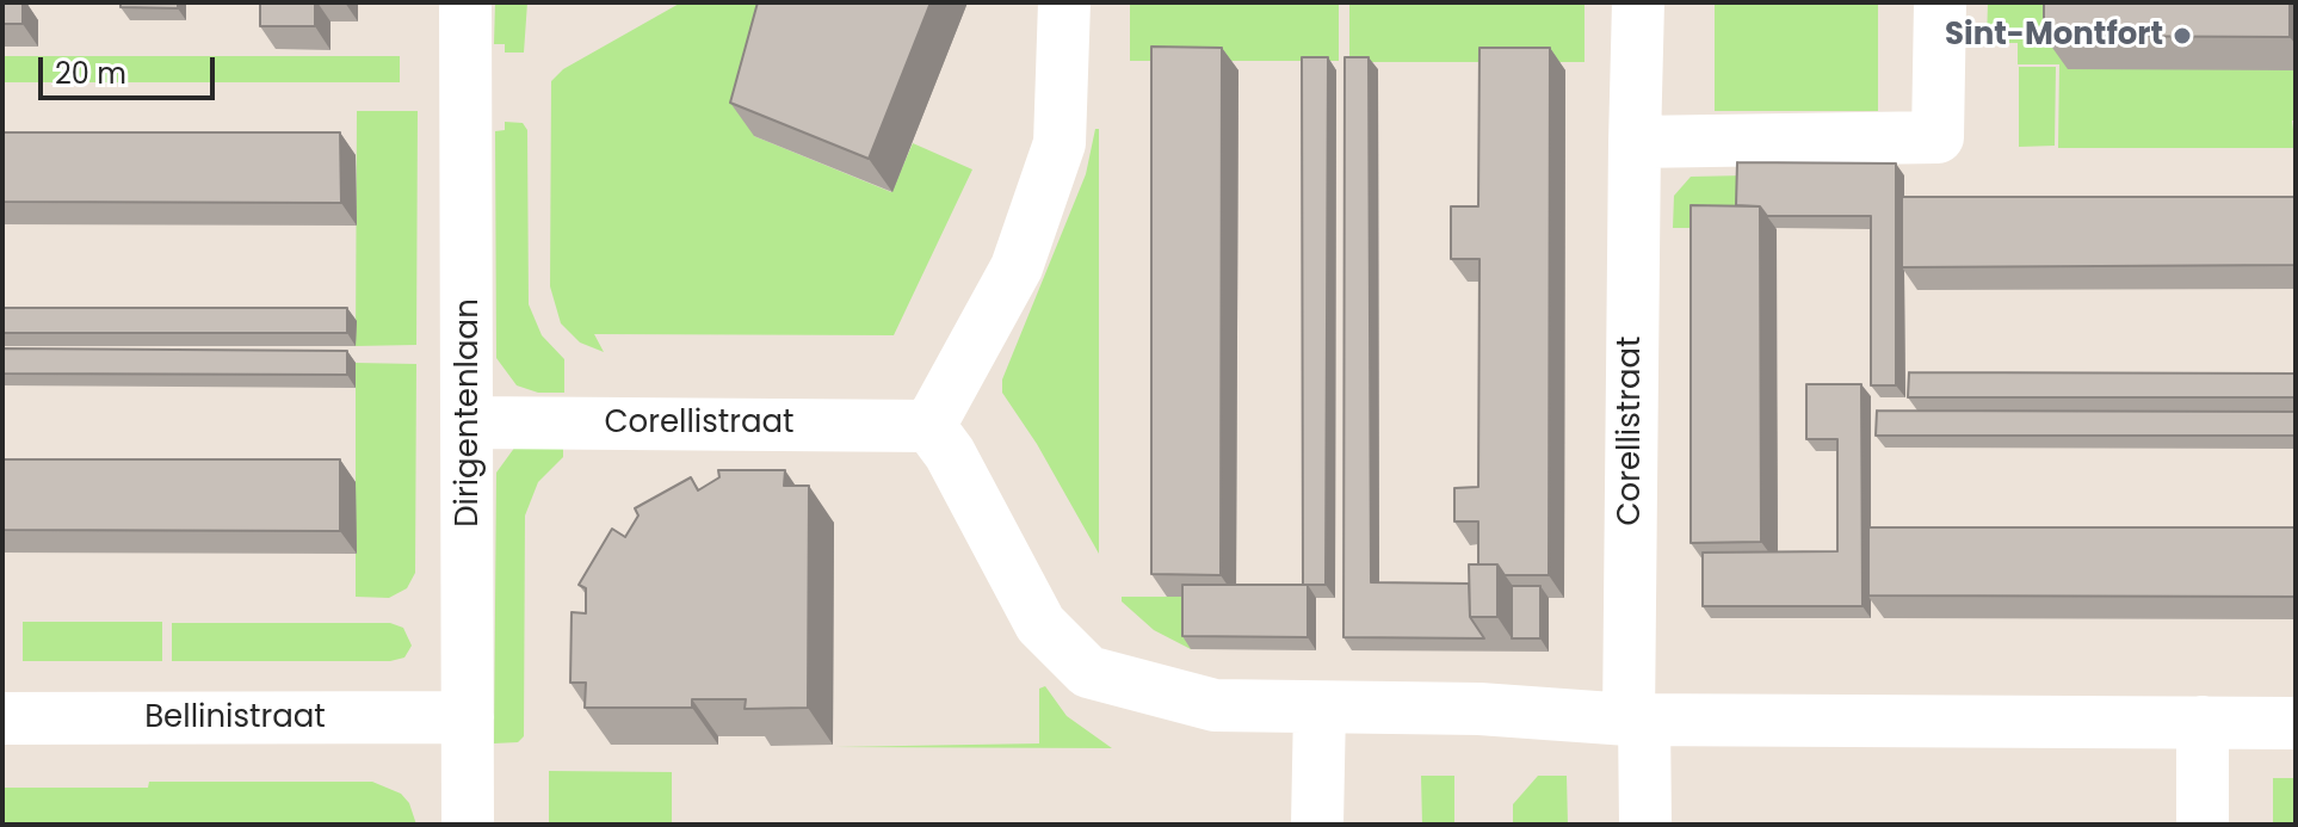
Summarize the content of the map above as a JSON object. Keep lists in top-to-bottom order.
{
  "streets": {
    "street": ["Dirigentenlaan", "Corellistraat", "Bellinistraat"]
  },
  "crossings": [
    ["Dirigentenlaan", "Corellistraat"],
    ["Dirigentenlaan", "Bellinistraat"]
  ],
  "places": ["Sint-Montfort"],
  "scale_bar": "20 m"
}
